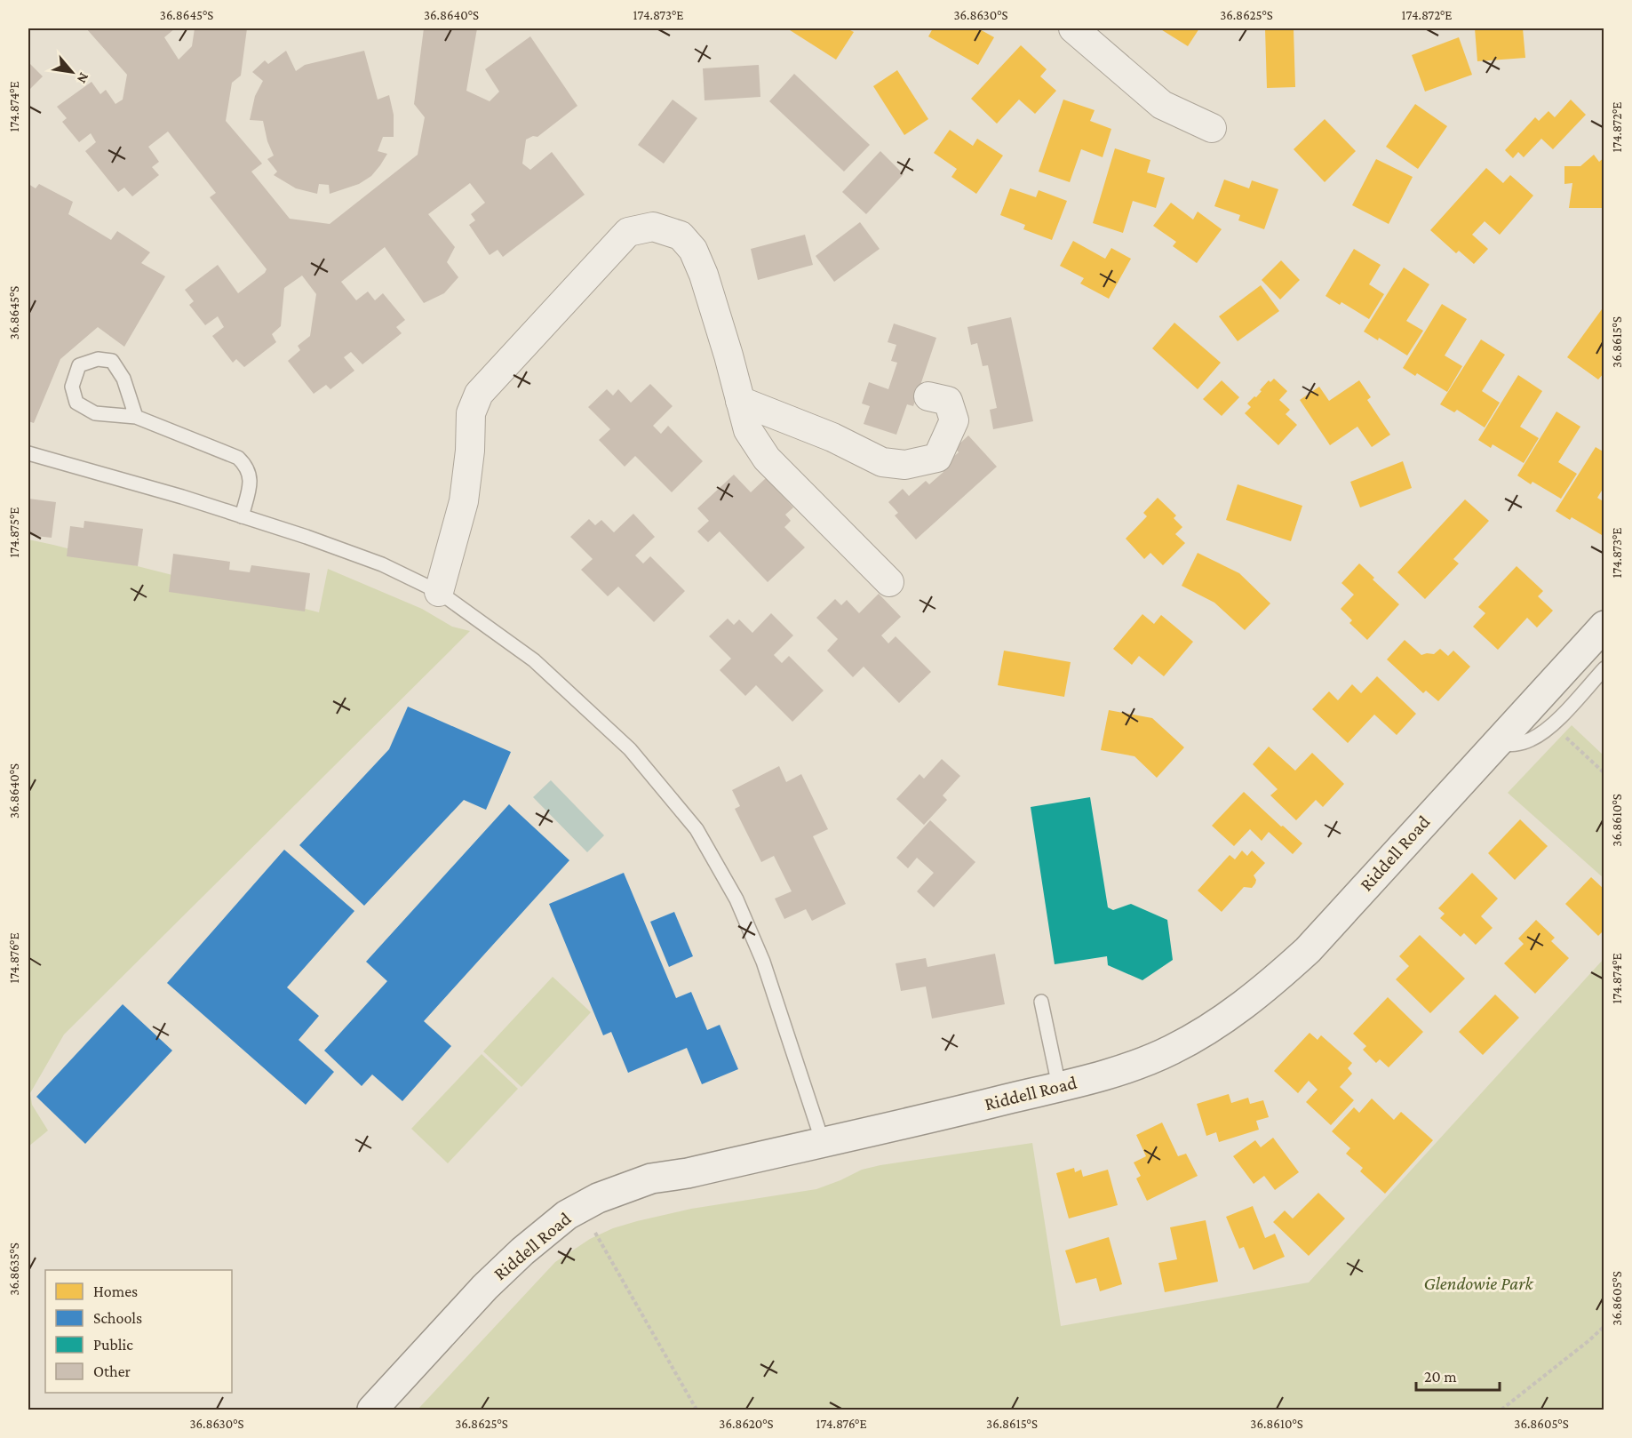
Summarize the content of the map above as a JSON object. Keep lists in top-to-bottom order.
{
  "streets": {
    "street": ["Riddell Road"]
  },
  "parks": ["Glendowie Park"],
  "legend": [
    "Homes",
    "Schools",
    "Public",
    "Other"
  ],
  "scale_bar": "20 m",
  "north": "bottom right",
  "coordinates": [
    "36.8645°S",
    "36.8640°S",
    "174.873°E",
    "36.8630°S",
    "36.8625°S",
    "174.872°E",
    "174.874°E",
    "36.8615°S",
    "174.875°E",
    "36.8610°S",
    "174.876°E",
    "36.8635°S",
    "36.8605°S",
    "36.8620°S"
  ]
}
